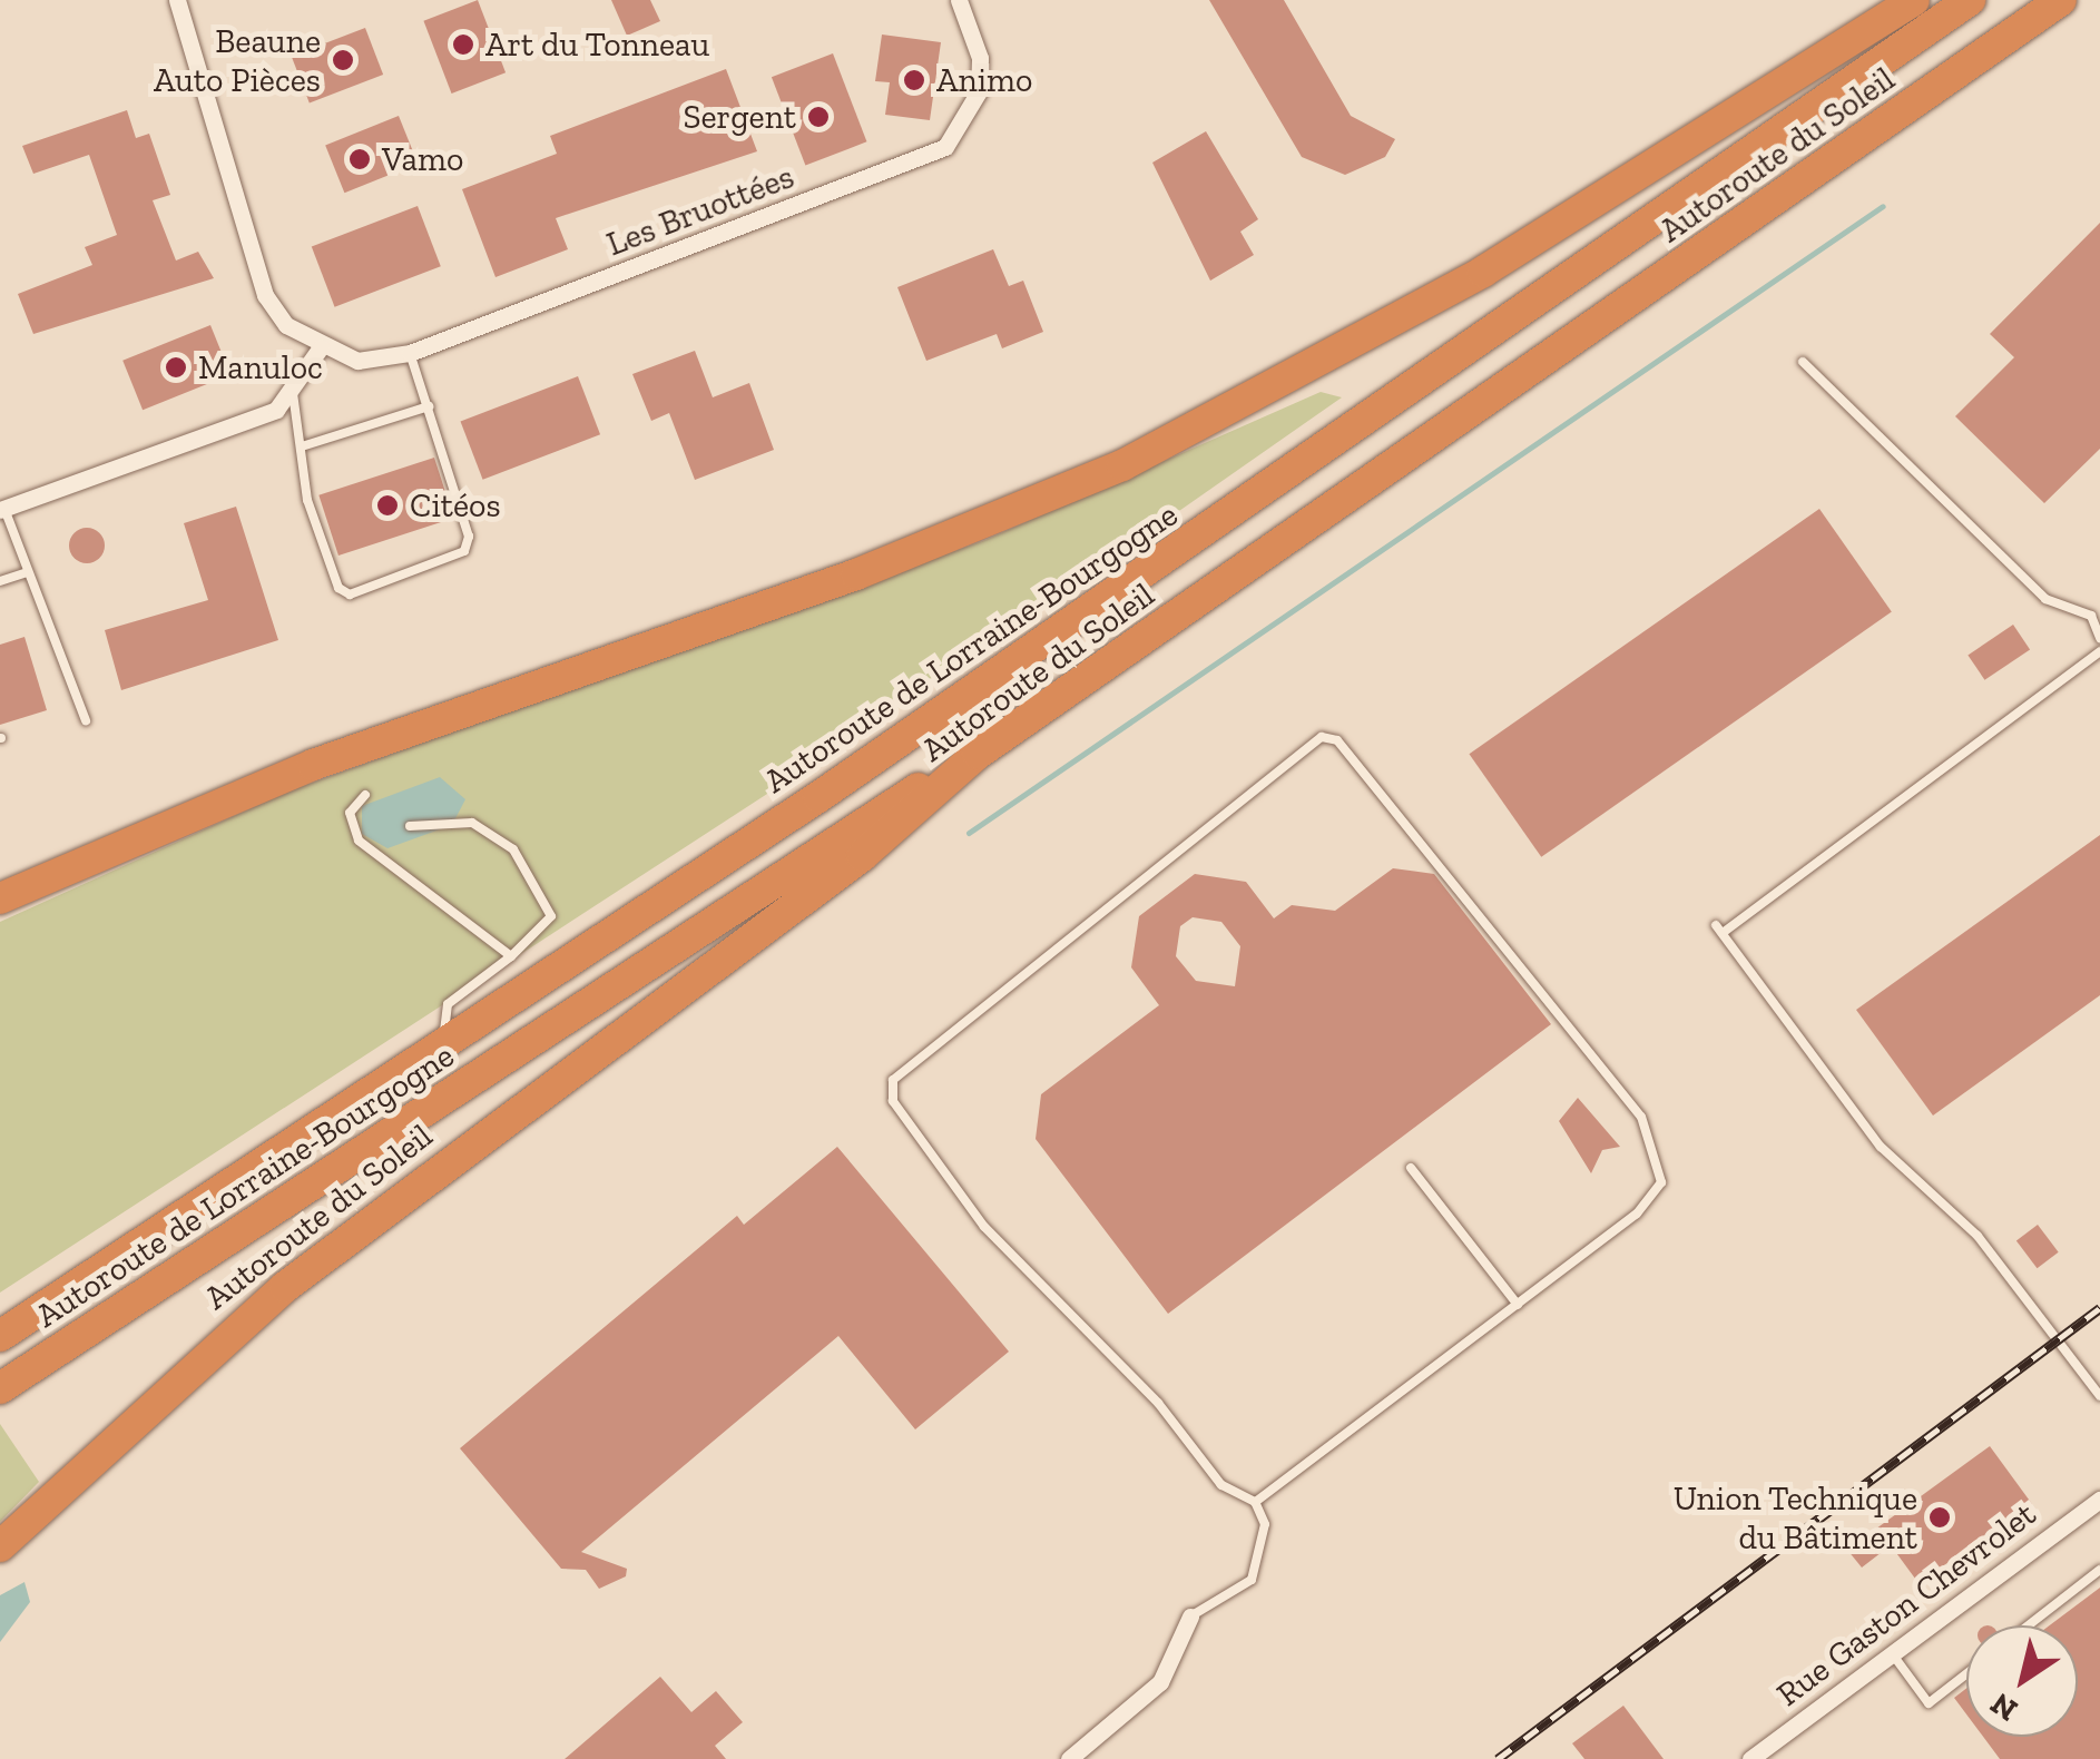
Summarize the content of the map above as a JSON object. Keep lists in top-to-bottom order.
{
  "streets": {
    "highway": ["Autoroute du Soleil", "Autoroute de Lorraine-Bourgogne"],
    "street": ["Les Bruottées", "Rue Gaston Chevrolet"]
  },
  "crossings": [
    ["Autoroute du Soleil", "Autoroute de Lorraine-Bourgogne"]
  ],
  "places": [
    "Art du Tonneau",
    "Beaune Auto Pièces",
    "Animo",
    "Sergent",
    "Vamo",
    "Manuloc",
    "Citéos",
    "Union Technique du Bâtiment"
  ],
  "north": "bottom left"
}
